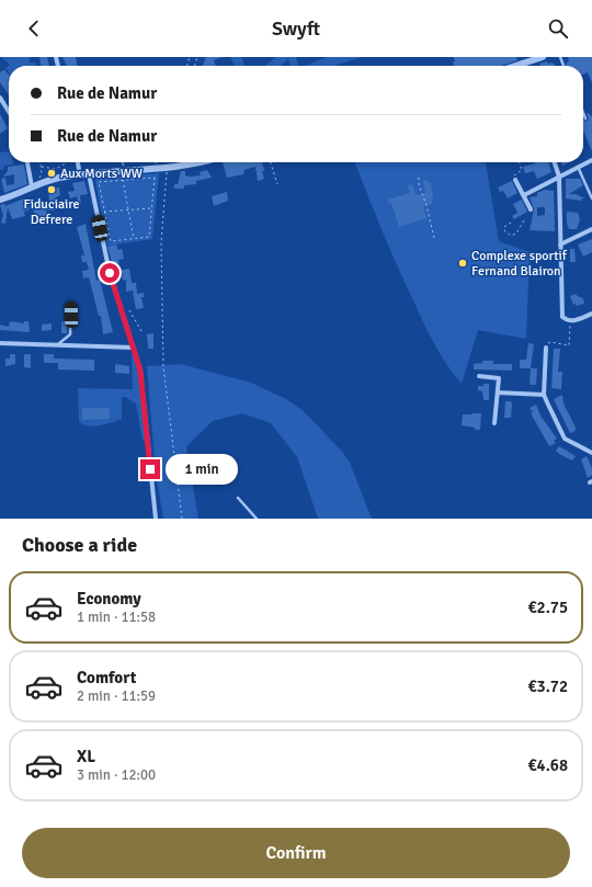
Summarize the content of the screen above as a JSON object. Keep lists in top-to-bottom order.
{
  "places": ["Aux Morts WW", "Fiduciaire Defrere", "Complexe sportif Fernand Blairon"],
  "page": {
    "header": "Swyft",
    "banner": ["Rue de Namur", "Rue de Namur"],
    "bubble": "1 min",
    "heading": "Choose a ride",
    "list": [
      {
        "name": "Economy",
        "note": "1 min · 11:58",
        "value": "€2.75"
      },
      {
        "name": "Comfort",
        "note": "2 min · 11:59",
        "value": "€3.72"
      },
      {
        "name": "XL",
        "note": "3 min · 12:00",
        "value": "€4.68"
      }
    ],
    "buttons": "Confirm"
  }
}
